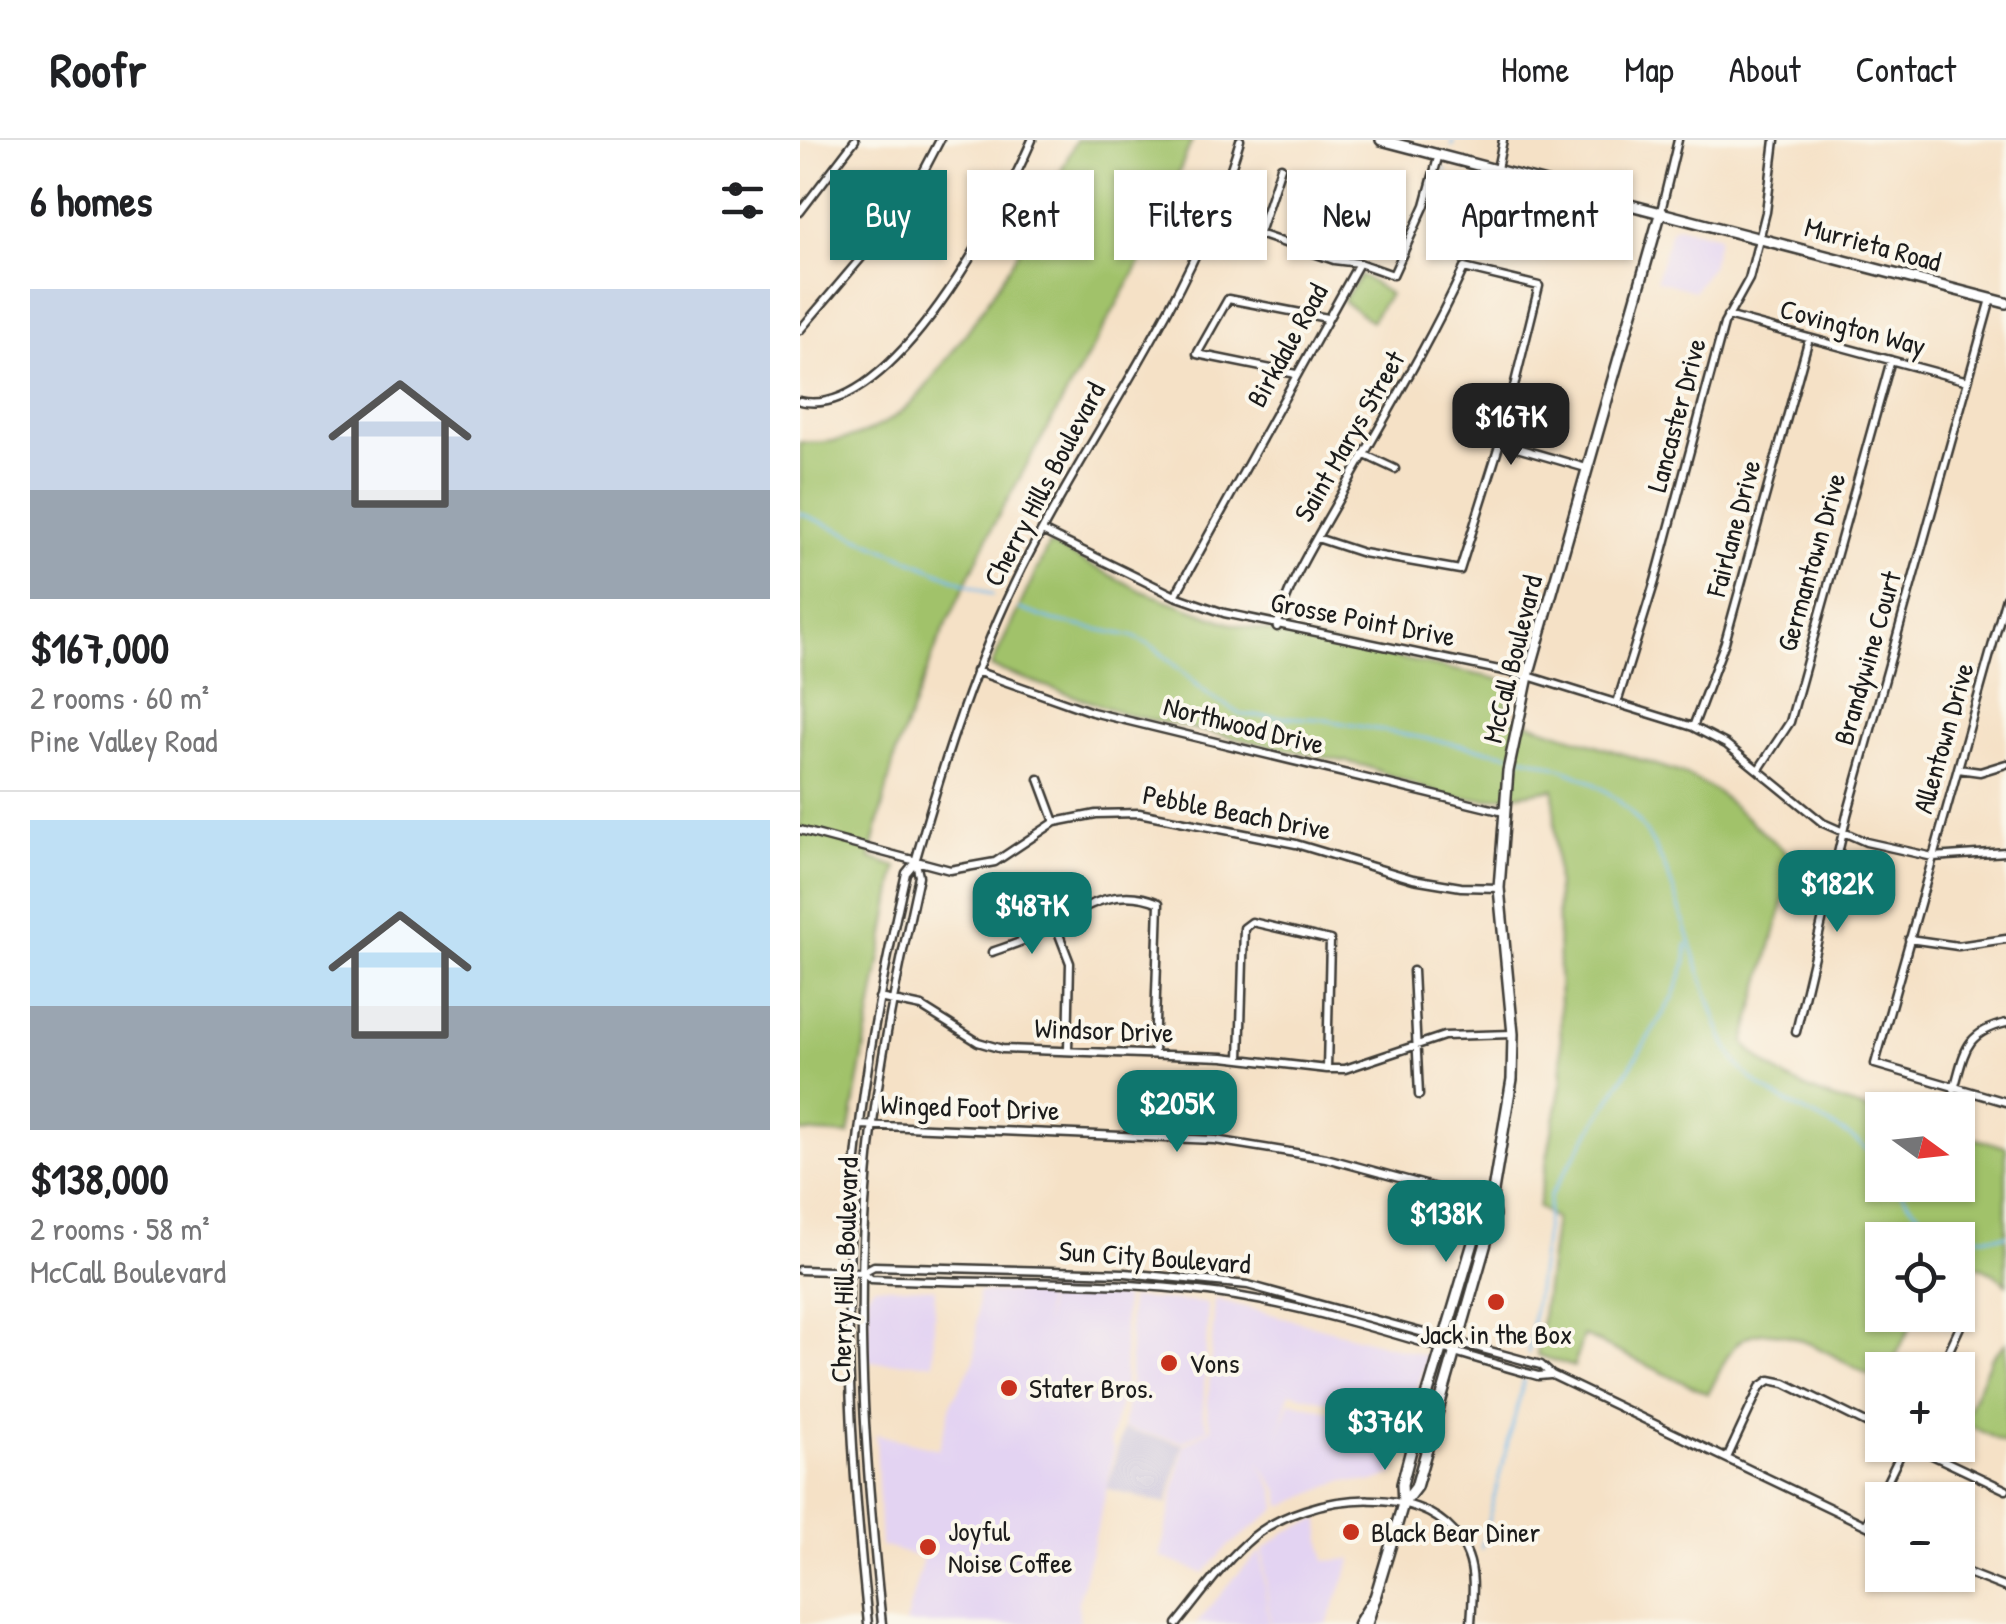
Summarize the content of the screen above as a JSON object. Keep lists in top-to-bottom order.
{
  "streets": {
    "main road": ["Murrieta Road", "McCall Boulevard"],
    "street": [
      "Covington Way",
      "Birkdale Road",
      "Lancaster Drive",
      "Saint Marys Street",
      "Cherry Hills Boulevard",
      "Fairlane Drive",
      "Germantown Drive",
      "Grosse Point Drive",
      "Brandywine Court",
      "Northwood Drive",
      "Allentown Drive",
      "Pebble Beach Drive",
      "Windsor Drive",
      "Winged Foot Drive",
      "Sun City Boulevard"
    ]
  },
  "crossings": [
    ["Murrieta Road", "Birkdale Road"],
    ["Murrieta Road", "Lancaster Drive"],
    ["Murrieta Road", "Brandywine Court"],
    ["Murrieta Road", "McCall Boulevard"],
    ["Covington Way", "Lancaster Drive"],
    ["Covington Way", "Fairlane Drive"],
    ["Covington Way", "Germantown Drive"],
    ["Covington Way", "Brandywine Court"],
    ["Birkdale Road", "Grosse Point Drive"],
    ["Lancaster Drive", "Grosse Point Drive"],
    ["Saint Marys Street", "Grosse Point Drive"],
    ["Cherry Hills Boulevard", "Grosse Point Drive"],
    ["Cherry Hills Boulevard", "Northwood Drive"],
    ["Cherry Hills Boulevard", "Pebble Beach Drive"],
    ["Cherry Hills Boulevard", "Windsor Drive"],
    ["Cherry Hills Boulevard", "Winged Foot Drive"],
    ["Cherry Hills Boulevard", "Sun City Boulevard"],
    ["Fairlane Drive", "Grosse Point Drive"],
    ["Germantown Drive", "Grosse Point Drive"],
    ["Grosse Point Drive", "Brandywine Court"],
    ["Grosse Point Drive", "McCall Boulevard"],
    ["Grosse Point Drive", "Allentown Drive"],
    ["McCall Boulevard", "Northwood Drive"],
    ["McCall Boulevard", "Pebble Beach Drive"],
    ["McCall Boulevard", "Windsor Drive"],
    ["McCall Boulevard", "Winged Foot Drive"],
    ["McCall Boulevard", "Sun City Boulevard"]
  ],
  "places": [
    "Jack in the Box",
    "Vons",
    "Stater Bros.",
    "Black Bear Diner",
    "Joyful Noise Coffee"
  ],
  "north": "right",
  "page": {
    "header": "Roofr",
    "nav": [
      "Home",
      "Map",
      "About",
      "Contact"
    ],
    "heading": "6 homes",
    "chip": [
      "Buy",
      "Rent",
      "Filters",
      "New",
      "Apartment"
    ],
    "list": [
      {
        "name": "$167,000",
        "note": "2 rooms · 60 m² · Pine Valley Road"
      },
      {
        "name": "$138,000",
        "note": "2 rooms · 58 m² · McCall Boulevard"
      }
    ],
    "price": [
      "$167K",
      "$182K",
      "$487K",
      "$205K",
      "$138K",
      "$376K"
    ],
    "map_buttons": ["+", "−"]
  }
}
